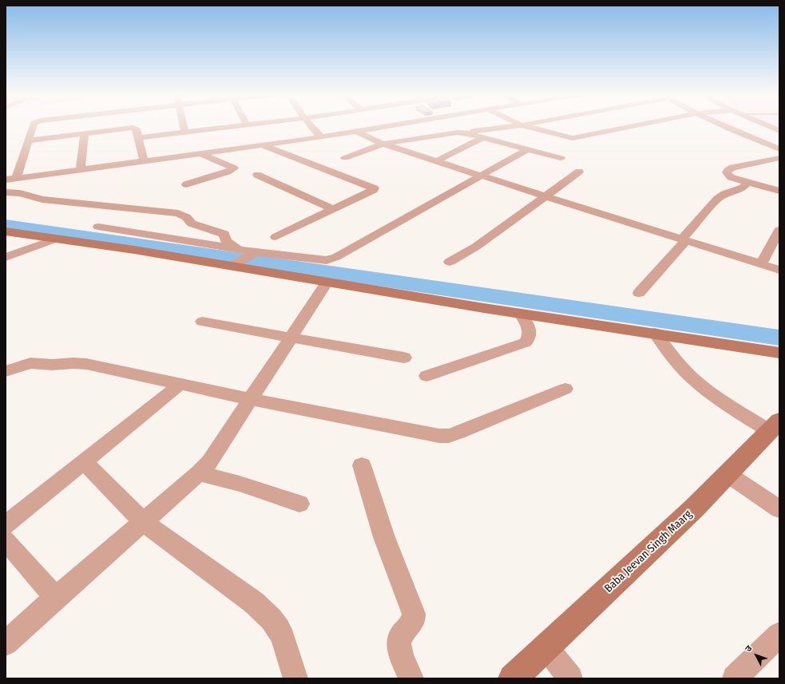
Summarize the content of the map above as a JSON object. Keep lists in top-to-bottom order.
{
  "streets": {
    "street": ["Baba Jeevan Singh Maarg"]
  },
  "north": "top left"
}
